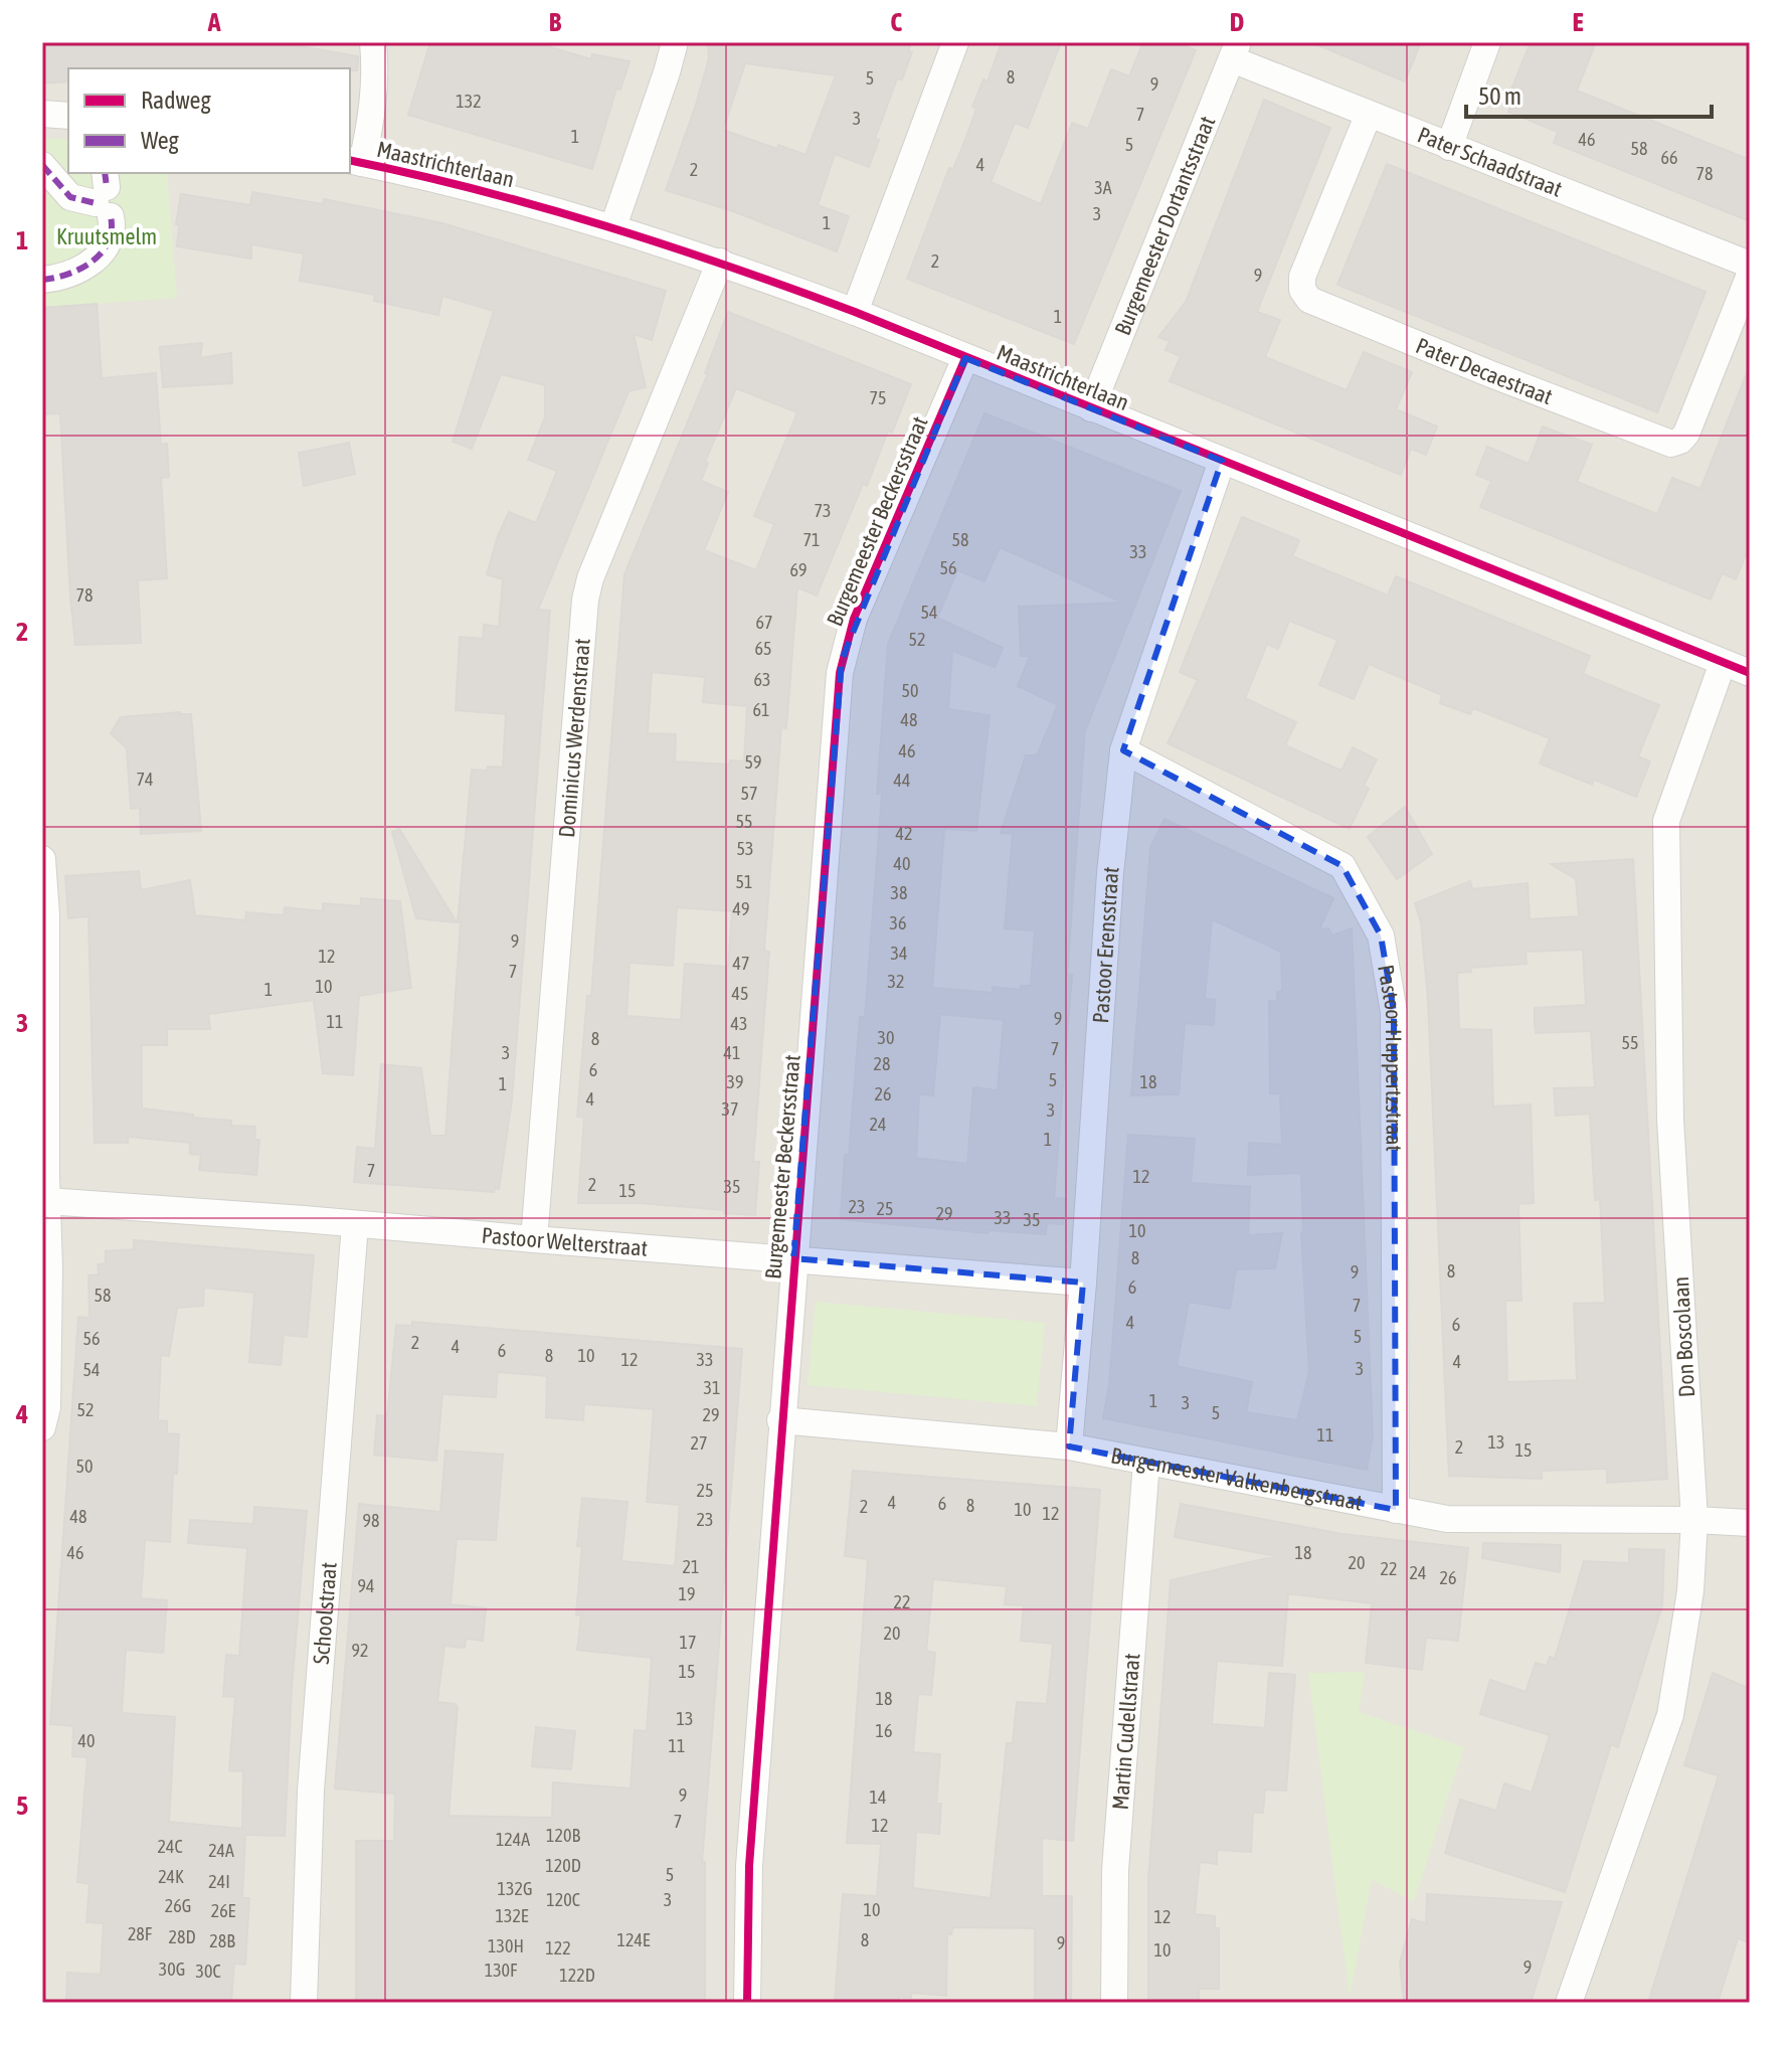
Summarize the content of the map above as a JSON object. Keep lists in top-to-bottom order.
{
  "streets": {
    "street": [
      "Pater Schaadstraat",
      "Maastrichterlaan",
      "Burgemeester Dortantsstraat",
      "Pater Decaestraat",
      "Burgemeester Beckersstraat",
      "Dominicus Werdenstraat",
      "Pastoor Erensstraat",
      "Pastoor Huppertzstraat",
      "Pastoor Welterstraat",
      "Don Boscolaan",
      "Burgemeester Valkenbergstraat",
      "Schoolstraat",
      "Martin Cudellstraat"
    ]
  },
  "crossings": [
    ["Pater Schaadstraat", "Burgemeester Dortantsstraat"],
    ["Pater Schaadstraat", "Pater Decaestraat"],
    ["Maastrichterlaan", "Burgemeester Dortantsstraat"],
    ["Maastrichterlaan", "Burgemeester Beckersstraat"],
    ["Maastrichterlaan", "Dominicus Werdenstraat"],
    ["Maastrichterlaan", "Pastoor Erensstraat"],
    ["Maastrichterlaan", "Don Boscolaan"],
    ["Burgemeester Beckersstraat", "Pastoor Welterstraat"],
    ["Burgemeester Beckersstraat", "Burgemeester Valkenbergstraat"],
    ["Dominicus Werdenstraat", "Pastoor Welterstraat"],
    ["Pastoor Erensstraat", "Pastoor Huppertzstraat"],
    ["Pastoor Erensstraat", "Pastoor Welterstraat"],
    ["Pastoor Erensstraat", "Burgemeester Valkenbergstraat"],
    ["Pastoor Huppertzstraat", "Burgemeester Valkenbergstraat"],
    ["Pastoor Welterstraat", "Schoolstraat"],
    ["Don Boscolaan", "Burgemeester Valkenbergstraat"],
    ["Burgemeester Valkenbergstraat", "Martin Cudellstraat"]
  ],
  "parks": ["Kruutsmelm"],
  "house_numbers": [
    "8",
    "5",
    "9",
    "132",
    "7",
    "3",
    "1",
    "46",
    "5",
    "58",
    "66",
    "4",
    "2",
    "78",
    "3A",
    "3",
    "1",
    "2",
    "9",
    "1",
    "75",
    "73",
    "71",
    "58",
    "33",
    "56",
    "69",
    "78",
    "54",
    "67",
    "52",
    "65",
    "63",
    "50",
    "61",
    "48",
    "46",
    "59",
    "74",
    "44",
    "57",
    "55",
    "42",
    "53",
    "40",
    "51",
    "38",
    "49",
    "36",
    "9",
    "34",
    "12",
    "47",
    "7",
    "32",
    "10",
    "1",
    "45",
    "9",
    "11",
    "43",
    "30",
    "8",
    "55",
    "7",
    "3",
    "41",
    "28",
    "6",
    "5",
    "39",
    "18",
    "1",
    "26",
    "4",
    "37",
    "3",
    "24",
    "1",
    "7",
    "12",
    "2",
    "35",
    "15",
    "23",
    "25",
    "29",
    "33",
    "35",
    "10",
    "8",
    "8",
    "9",
    "6",
    "58",
    "7",
    "4",
    "6",
    "5",
    "56",
    "2",
    "4",
    "6",
    "8",
    "10",
    "12",
    "33",
    "4",
    "3",
    "54",
    "31",
    "1",
    "3",
    "52",
    "5",
    "29",
    "11",
    "13",
    "27",
    "2",
    "15",
    "50",
    "25",
    "4",
    "6",
    "8",
    "2",
    "10",
    "12",
    "48",
    "23",
    "98",
    "46",
    "18",
    "20",
    "21",
    "22",
    "24",
    "26",
    "94",
    "19",
    "22",
    "20",
    "17",
    "92",
    "15",
    "18",
    "13",
    "16",
    "40",
    "11",
    "9",
    "14",
    "7",
    "12",
    "120B",
    "124A",
    "24C",
    "24A",
    "120D",
    "5",
    "24K",
    "24I",
    "132G",
    "120C",
    "3",
    "26G",
    "10",
    "26E",
    "132E",
    "12",
    "28F",
    "28D",
    "124E",
    "8",
    "28B",
    "9",
    "130H",
    "122",
    "10",
    "9",
    "30G",
    "130F",
    "30C",
    "122D"
  ],
  "legend": ["Radweg", "Weg"],
  "scale_bar": "50 m",
  "grid": {
    "columns": [
      "A",
      "B",
      "C",
      "D",
      "E"
    ],
    "rows": [
      "1",
      "2",
      "3",
      "4",
      "5"
    ]
  }
}
